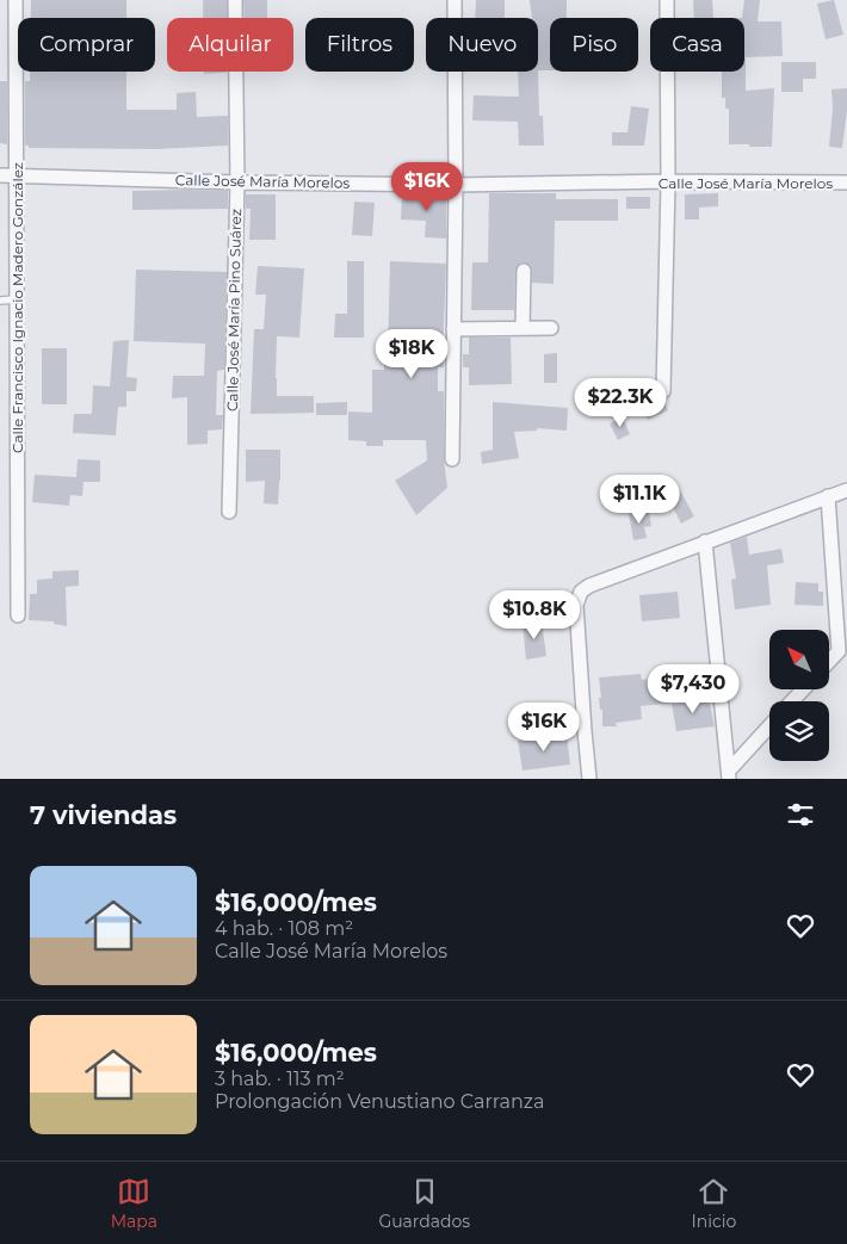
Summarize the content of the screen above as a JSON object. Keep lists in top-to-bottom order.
{
  "streets": {
    "street": ["Calle José María Morelos", "Calle Francisco Ignacio Madero González", "Calle José María Pino Suárez"]
  },
  "crossings": [
    ["Calle José María Morelos", "Calle Francisco Ignacio Madero González"],
    ["Calle José María Morelos", "Calle José María Pino Suárez"]
  ],
  "north": "top left",
  "page": {
    "chip": [
      "Comprar",
      "Alquilar",
      "Filtros",
      "Nuevo",
      "Piso",
      "Casa"
    ],
    "price": [
      "$16K",
      "$18K",
      "$22.3K",
      "$11.1K",
      "$10.8K",
      "$7,430",
      "$16K"
    ],
    "heading": "7 viviendas",
    "list": [
      {
        "name": "$16,000/mes",
        "note": "4 hab. · 108 m² · Calle José María Morelos"
      },
      {
        "name": "$16,000/mes",
        "note": "3 hab. · 113 m² · Prolongación Venustiano Carranza"
      }
    ],
    "tabs": ["Mapa", "Guardados", "Inicio"]
  }
}
